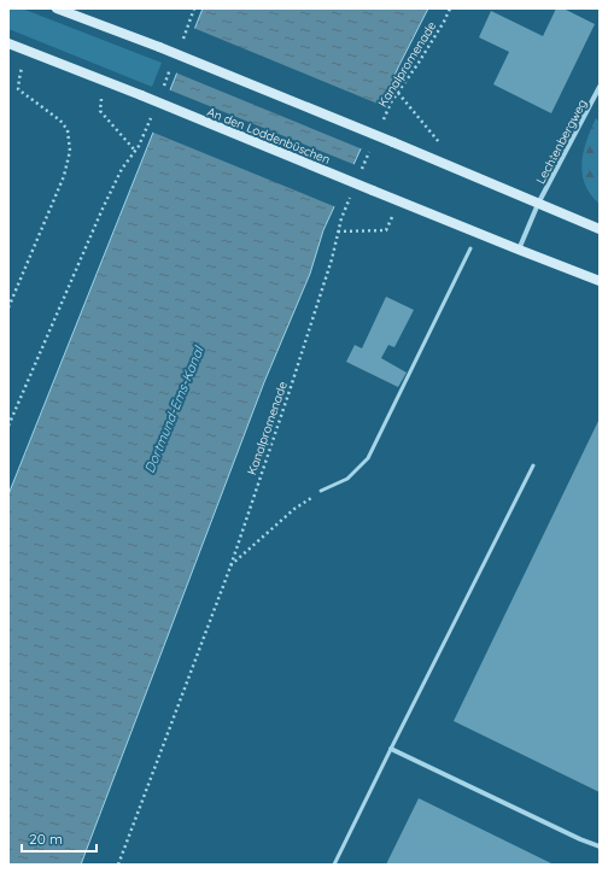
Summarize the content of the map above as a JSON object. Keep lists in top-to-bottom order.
{
  "streets": {
    "main road": ["An den Loddenbüschen"],
    "street": ["Lechtenbergweg"],
    "path": ["Kanalpromenade"]
  },
  "crossings": [
    ["An den Loddenbüschen", "Lechtenbergweg"]
  ],
  "water": ["Dortmund-Ems-Kanal"],
  "scale_bar": "20 m"
}
